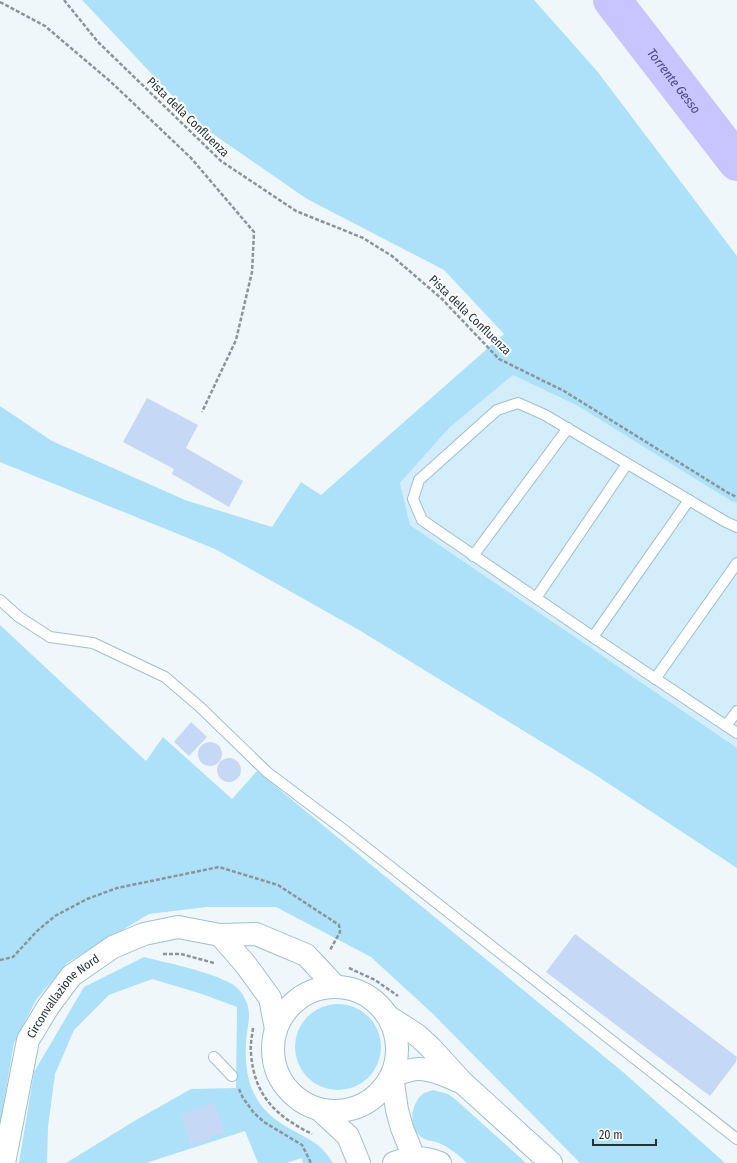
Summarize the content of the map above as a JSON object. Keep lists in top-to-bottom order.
{
  "streets": {
    "main road": ["Circonvallazione Nord"],
    "path": ["Pista della Confluenza"]
  },
  "water": ["Torrente Gesso"],
  "scale_bar": "20 m"
}
